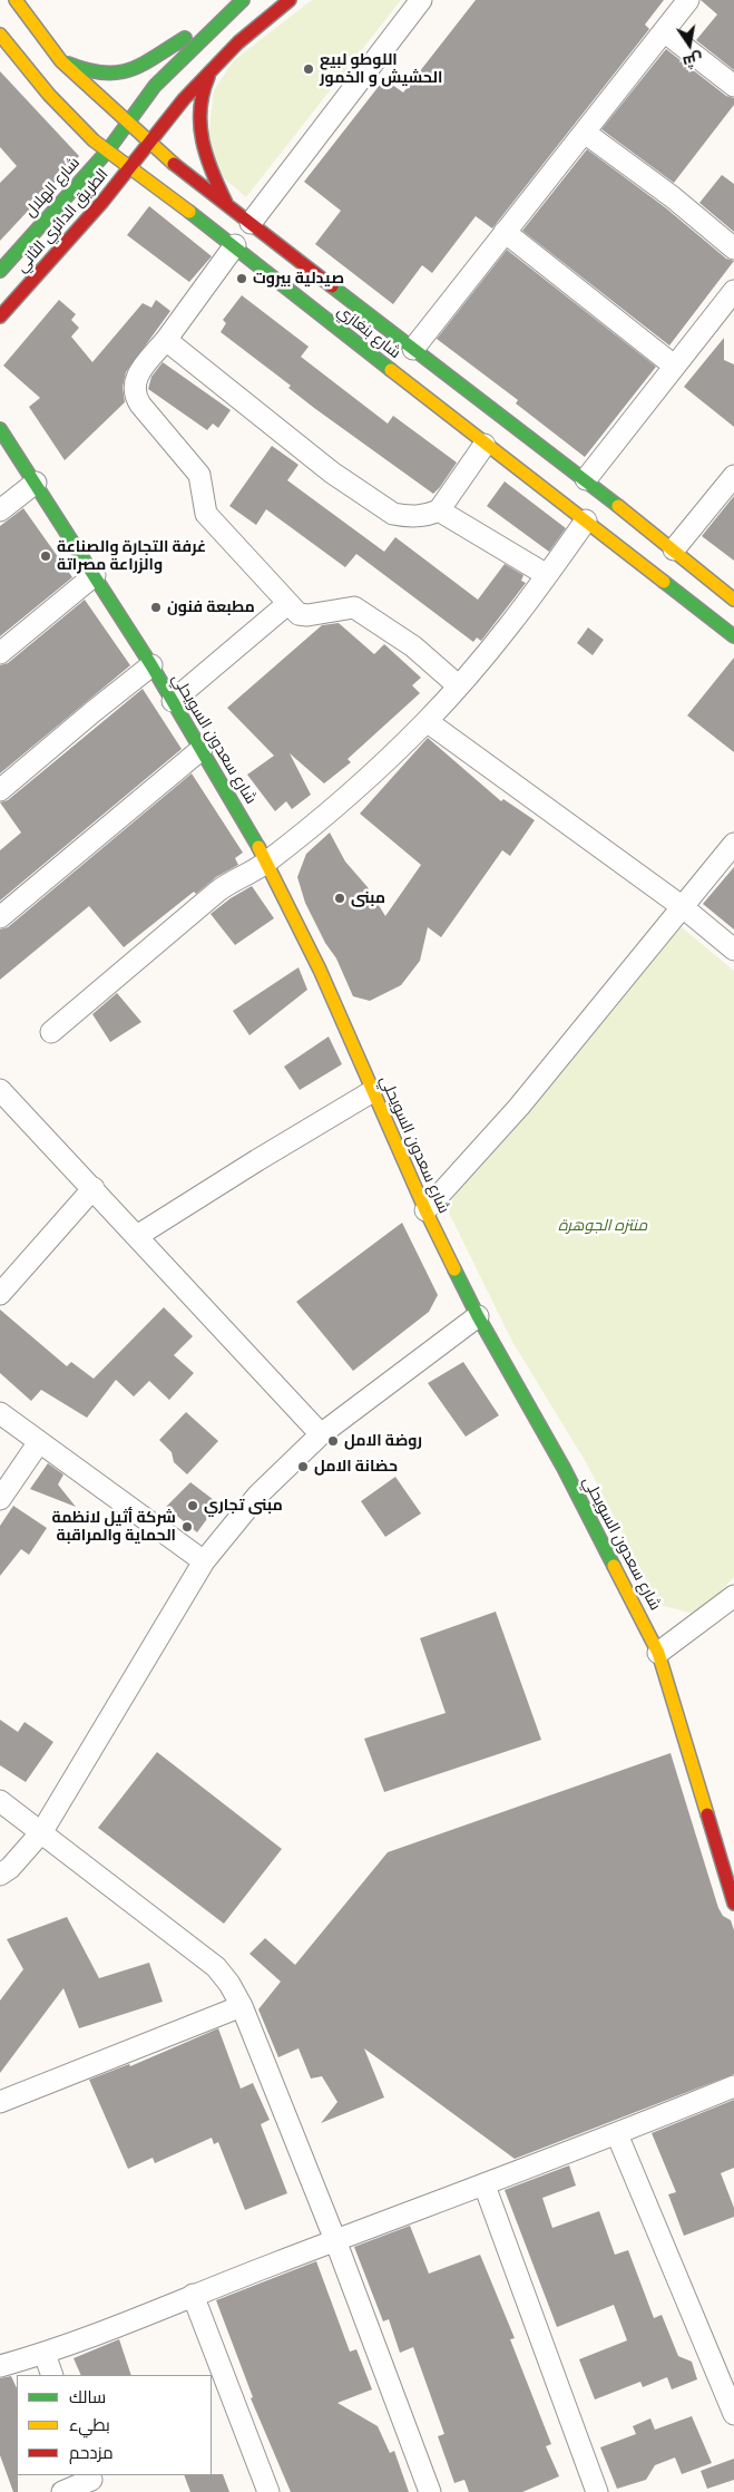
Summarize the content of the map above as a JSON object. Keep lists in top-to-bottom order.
{
  "streets": {
    "main road": [
      "شارع الهلال",
      "الطريق الدائري الثاني",
      "شارع بنغازي",
      "شارع سعدون السويحلي"
    ]
  },
  "crossings": [
    ["شارع الهلال", "شارع بنغازي"],
    ["الطريق الدائري الثاني", "شارع بنغازي"]
  ],
  "parks": ["منتزه الجوهرة"],
  "places": [
    "اللوطو لبيع الحشيش و الخمور",
    "صيدلية بيروت",
    "غرفة التجارة والصناعة والزراعة مصراتة",
    "مطبعة فنون",
    "مبنى",
    "روضة الامل",
    "حضانة الامل",
    "مبنى تجاري",
    "شركة أثيل لانظمة الحماية والمراقبة"
  ],
  "legend": ["سالك", "بطيء", "مزدحم"],
  "north": "bottom"
}
